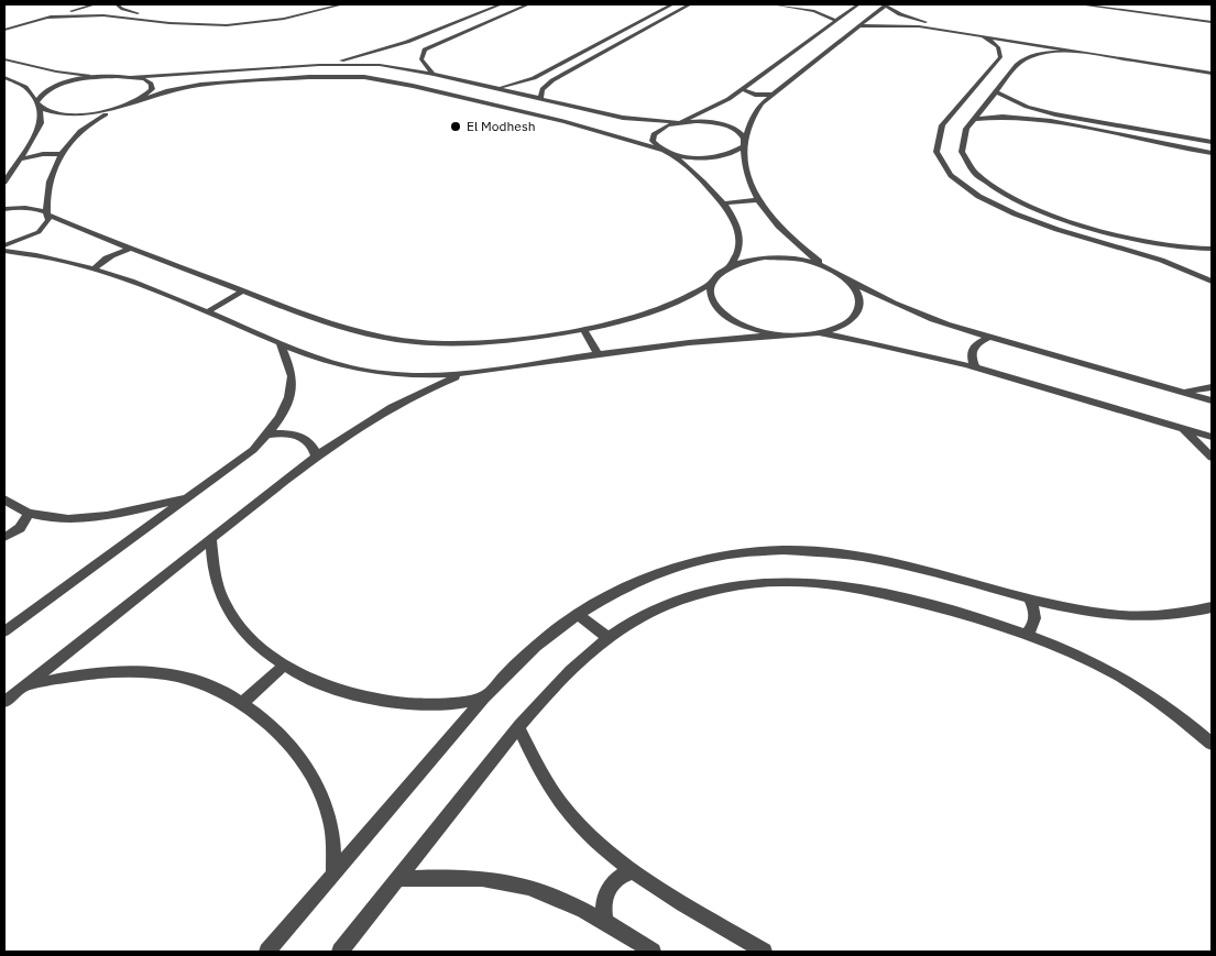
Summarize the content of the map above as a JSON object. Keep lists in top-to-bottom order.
{
  "places": ["El Modhesh"]
}
